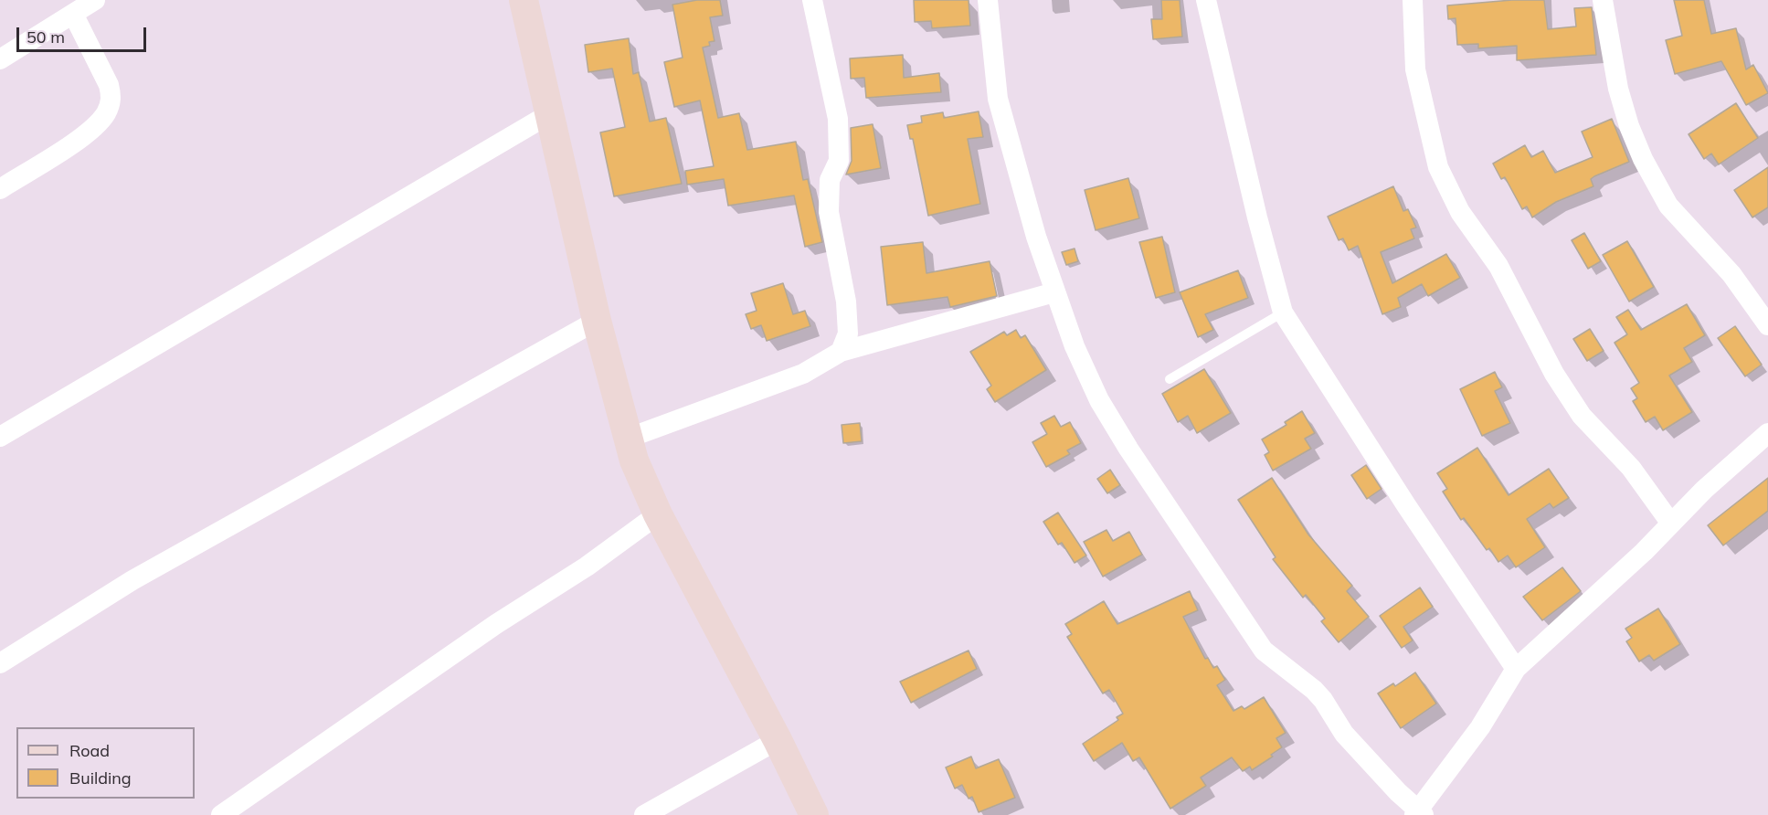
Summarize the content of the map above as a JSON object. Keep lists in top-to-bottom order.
{
  "legend": ["Road", "Building"],
  "scale_bar": "50 m"
}
